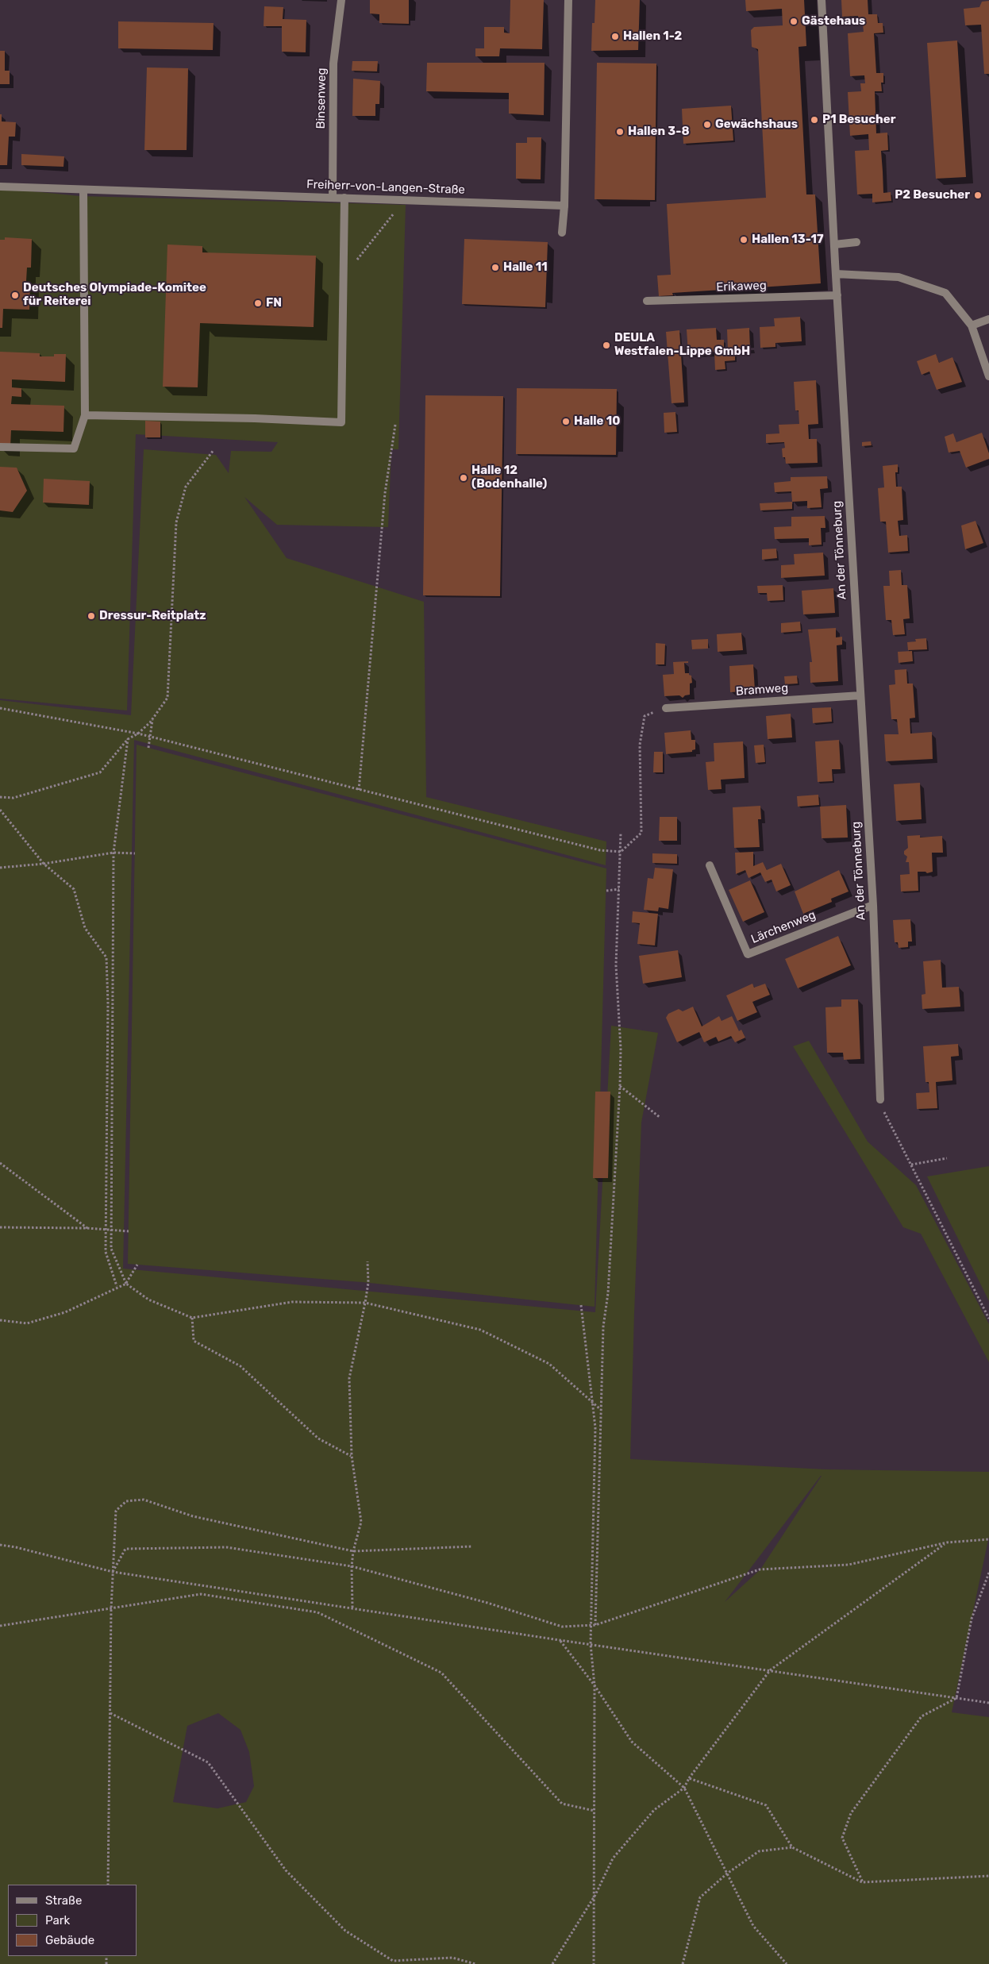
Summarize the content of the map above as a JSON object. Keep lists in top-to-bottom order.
{
  "streets": {
    "street": [
      "Binsenweg",
      "Freiherr-von-Langen-Straße",
      "Erikaweg",
      "An der Tönneburg",
      "Bramweg",
      "Lärchenweg"
    ]
  },
  "crossings": [
    ["Binsenweg", "Freiherr-von-Langen-Straße"],
    ["Erikaweg", "An der Tönneburg"],
    ["An der Tönneburg", "Bramweg"],
    ["An der Tönneburg", "Lärchenweg"]
  ],
  "places": [
    "Gästehaus",
    "Hallen 1-2",
    "P1 Besucher",
    "Gewächshaus",
    "Hallen 3-8",
    "P2 Besucher",
    "Hallen 13-17",
    "Halle 11",
    "Deutsches Olympiade-Komitee für Reiterei",
    "FN",
    "DEULA Westfalen-Lippe GmbH",
    "Halle 10",
    "Halle 12 (Bodenhalle)",
    "Dressur-Reitplatz"
  ],
  "legend": ["Straße", "Park", "Gebäude"]
}
